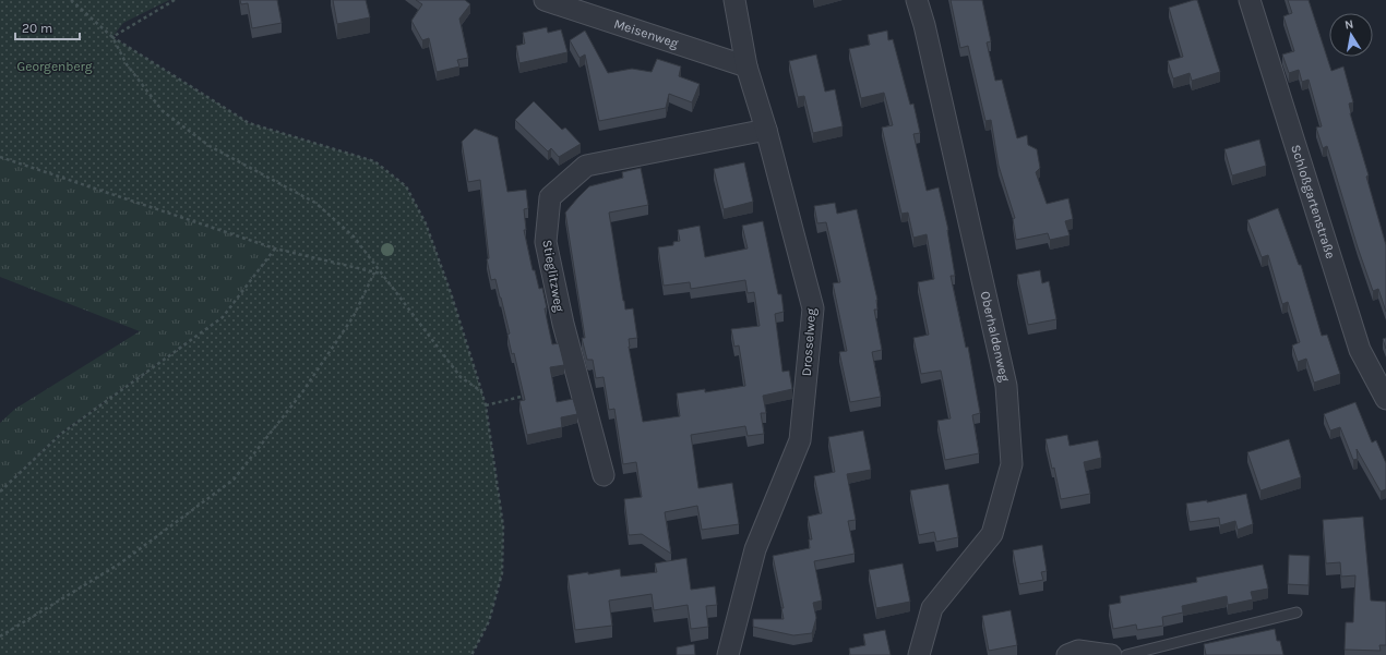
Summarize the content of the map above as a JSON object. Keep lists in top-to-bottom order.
{
  "streets": {
    "street": [
      "Meisenweg",
      "Schloßgartenstraße",
      "Stieglitzweg",
      "Oberhaldenweg",
      "Drosselweg"
    ]
  },
  "crossings": [
    ["Meisenweg", "Drosselweg"],
    ["Stieglitzweg", "Drosselweg"]
  ],
  "parks": ["Georgenberg"],
  "scale_bar": "20 m",
  "north": "top"
}
